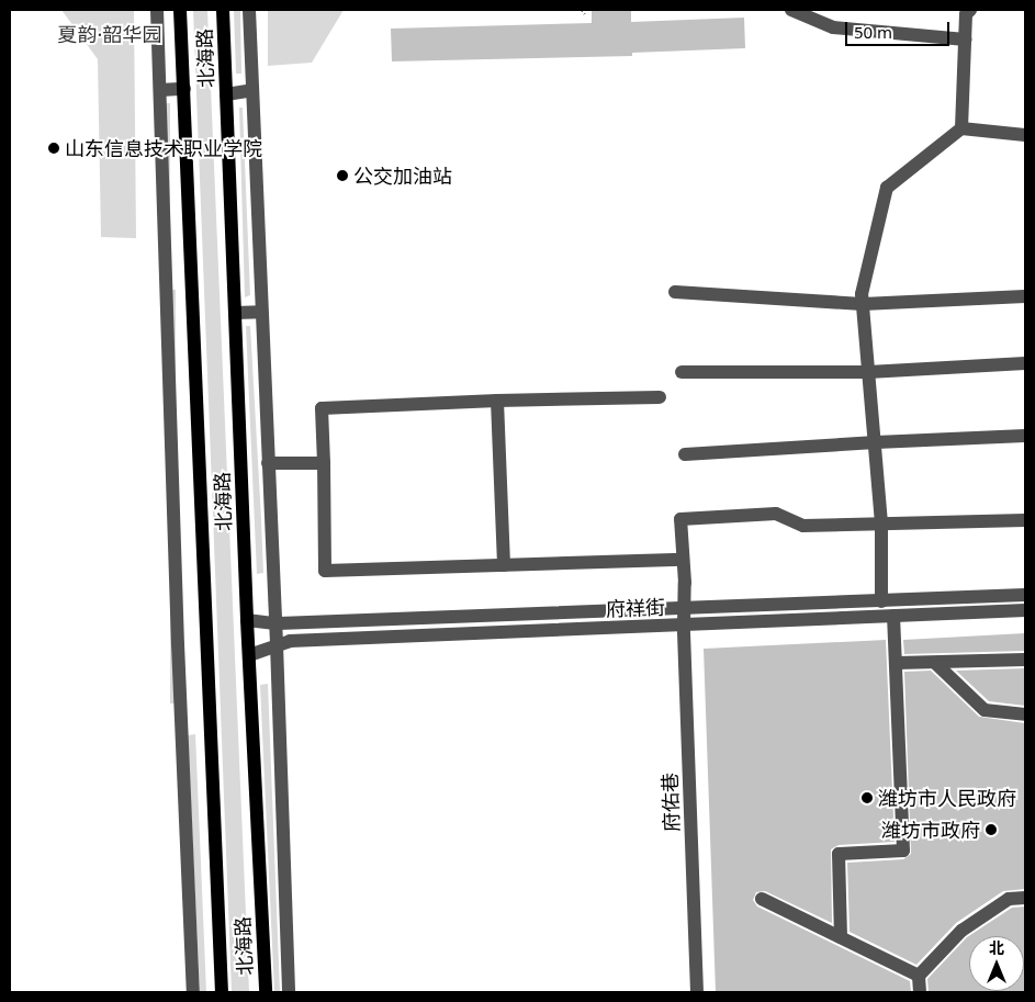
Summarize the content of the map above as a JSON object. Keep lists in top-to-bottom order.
{
  "streets": {
    "main road": ["北海路"],
    "street": ["府祥街", "府佑巷"]
  },
  "crossings": [
    ["北海路", "府祥街"],
    ["府祥街", "府佑巷"]
  ],
  "parks": ["夏韵·韶华园"],
  "places": [
    "山东信息技术职业学院",
    "公交加油站",
    "潍坊市人民政府",
    "潍坊市政府"
  ],
  "scale_bar": "50 m",
  "north": "top"
}
